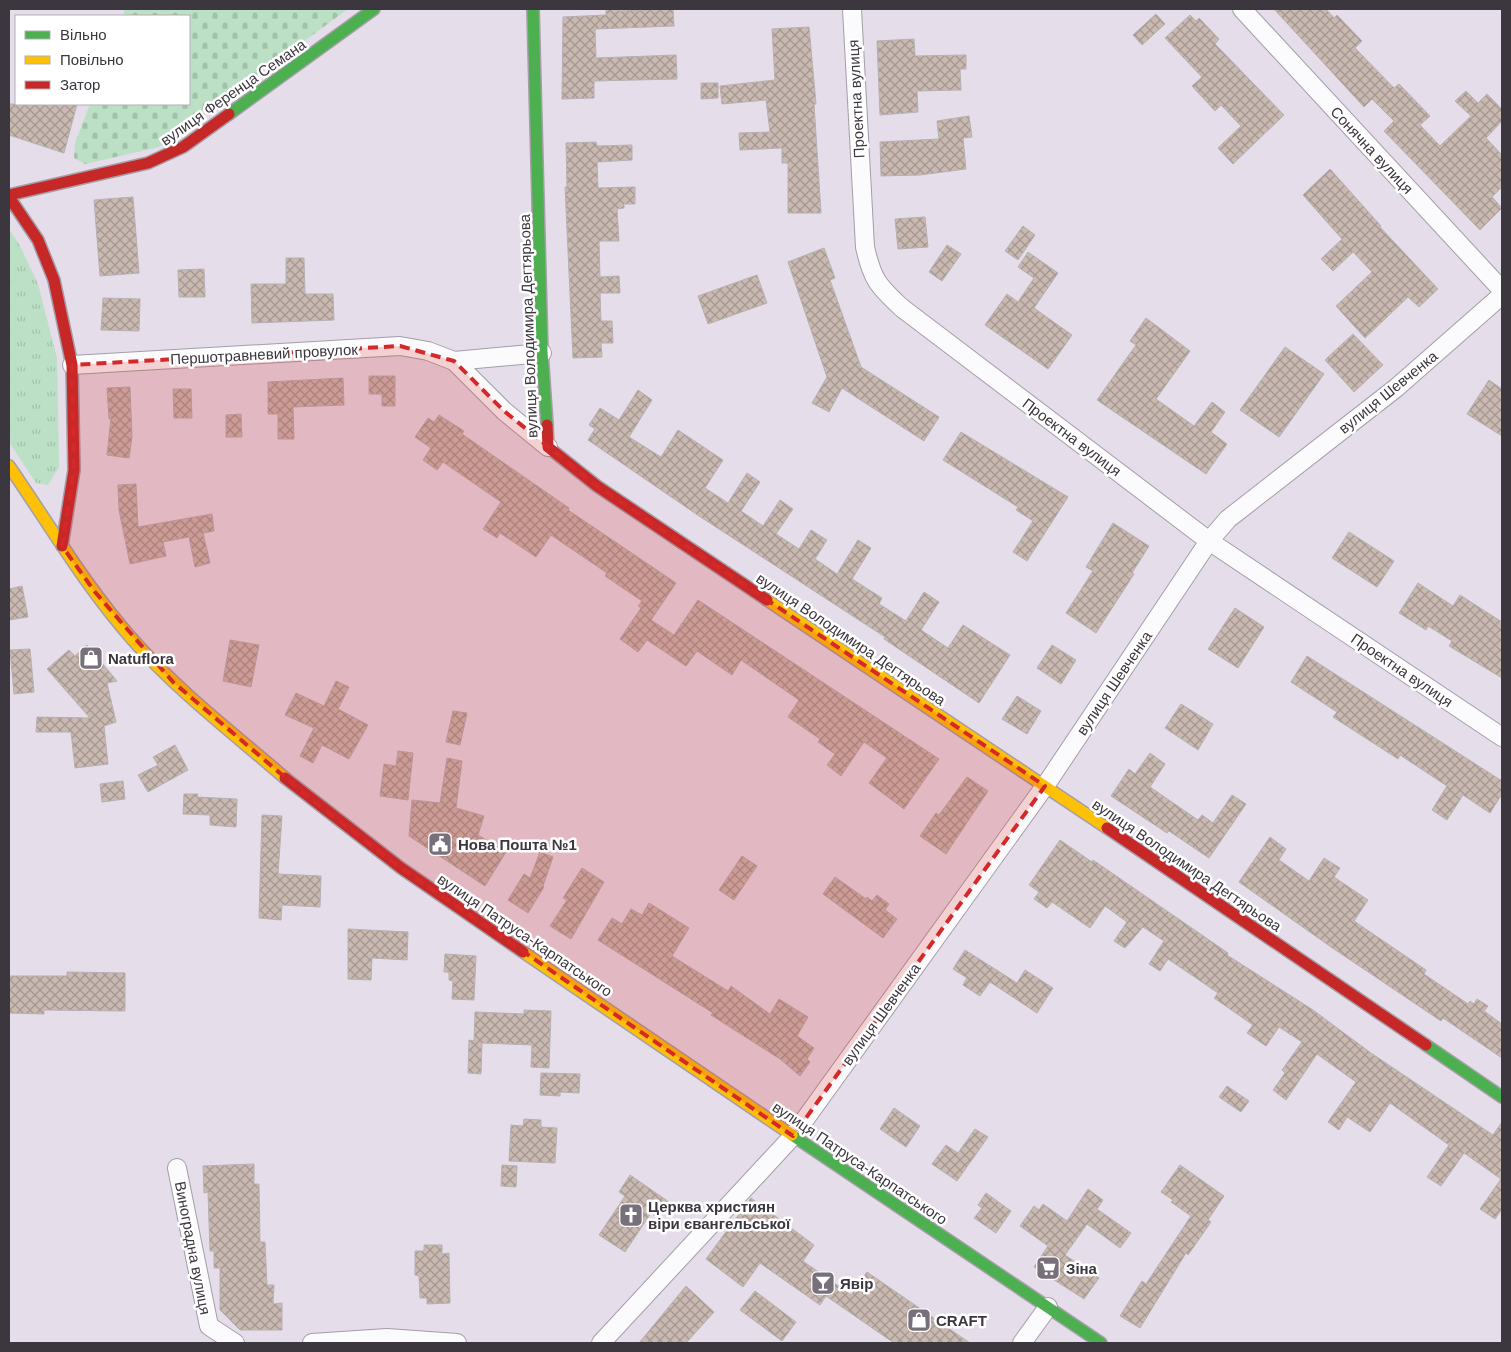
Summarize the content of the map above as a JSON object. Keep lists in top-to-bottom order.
{
  "streets": {
    "street": [
      "вулиця Ференца Семана",
      "Проектна вулиця",
      "Сонячна вулиця",
      "вулиця Володимира Дегтярьова",
      "Першотравневий провулок",
      "вулиця Шевченка",
      "вулиця Патруса-Карпатського",
      "Виноградна вулиця"
    ]
  },
  "crossings": [
    ["Проектна вулиця", "вулиця Шевченка"],
    ["вулиця Володимира Дегтярьова", "Першотравневий провулок"],
    ["вулиця Володимира Дегтярьова", "вулиця Шевченка"],
    ["вулиця Шевченка", "вулиця Патруса-Карпатського"]
  ],
  "places": {
    "shop": ["Natuflora", "CRAFT"],
    "public building": ["Нова Пошта №1"],
    "church": ["Церква християн віри євангельської"],
    "supermarket": ["Зіна"],
    "bar": ["Явір"]
  },
  "legend": ["Вільно", "Повільно", "Затор"]
}
